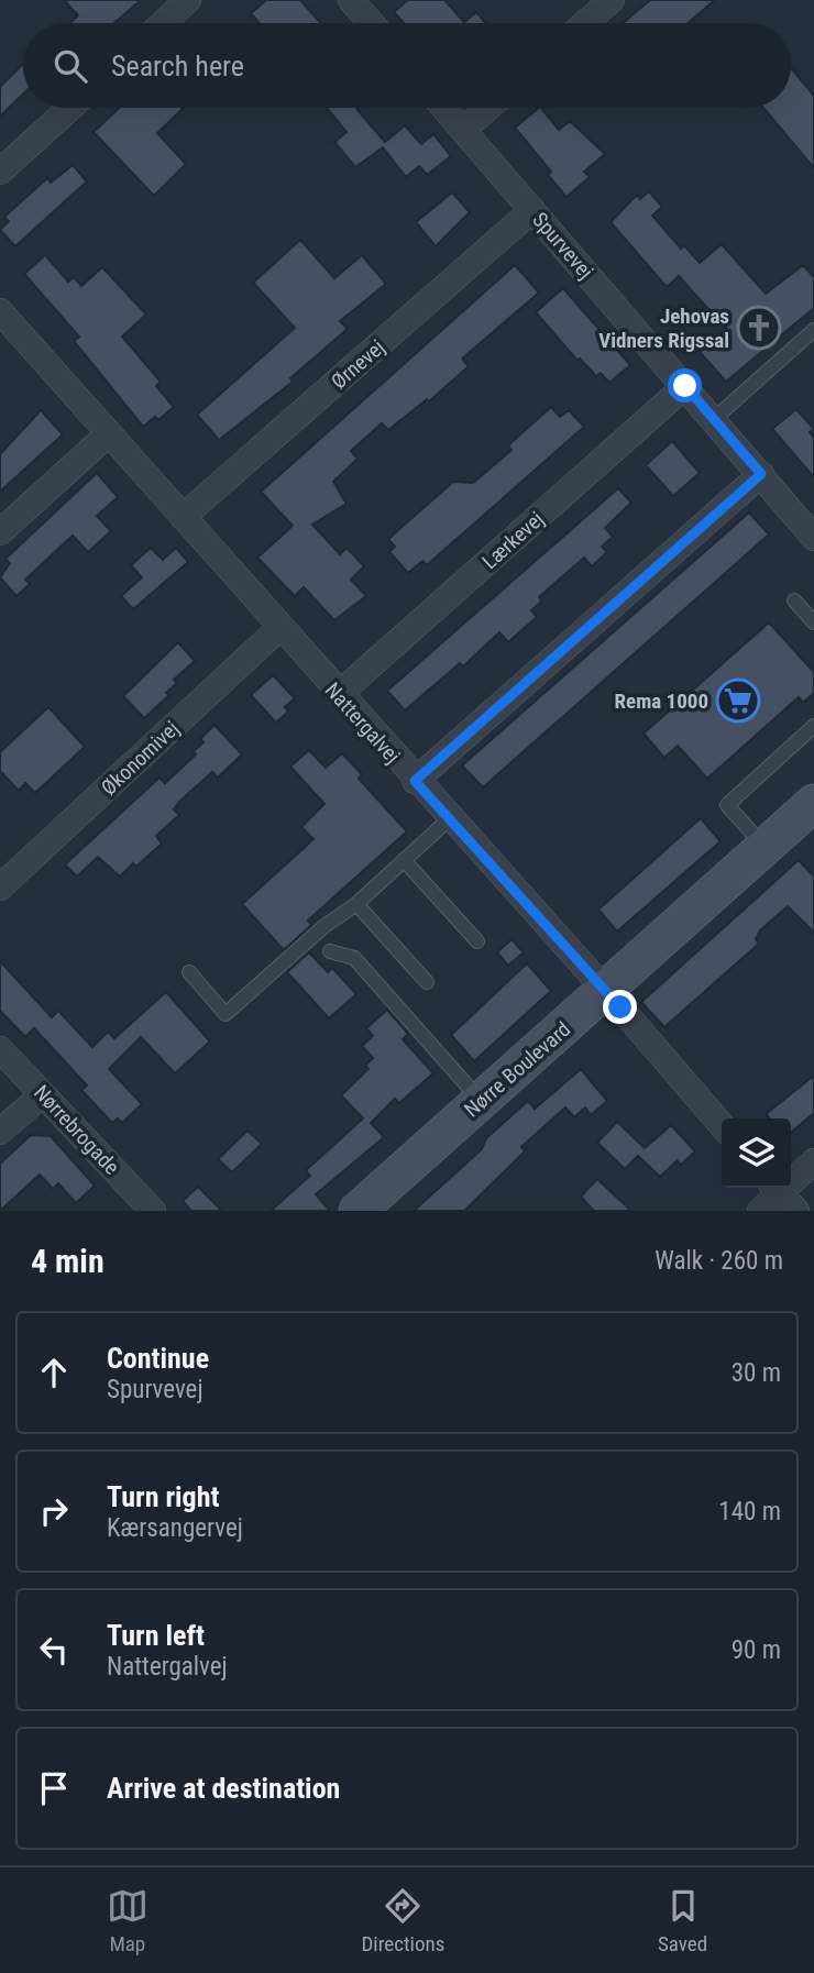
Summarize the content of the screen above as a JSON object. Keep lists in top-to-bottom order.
{
  "streets": {
    "street": [
      "Spurvevej",
      "Ørnevej",
      "Lærkevej",
      "Nattergalvej",
      "Økonomivej",
      "Nørre Boulevard",
      "Nørrebrogade"
    ]
  },
  "crossings": [
    ["Spurvevej", "Ørnevej"],
    ["Spurvevej", "Lærkevej"],
    ["Ørnevej", "Nattergalvej"],
    ["Lærkevej", "Nattergalvej"],
    ["Nattergalvej", "Økonomivej"],
    ["Nattergalvej", "Nørre Boulevard"]
  ],
  "places": {
    "church": ["Jehovas Vidners Rigssal"],
    "supermarket": ["Rema 1000"]
  },
  "page": {
    "search": "Search here",
    "heading": ["4 min", "Walk · 260 m"],
    "list": [
      ["Continue", "Spurvevej", "30 m"],
      ["Turn right", "Kærsangervej", "140 m"],
      ["Turn left", "Nattergalvej", "90 m"],
      "Arrive at destination"
    ],
    "nav": ["Map", "Directions", "Saved"]
  }
}
